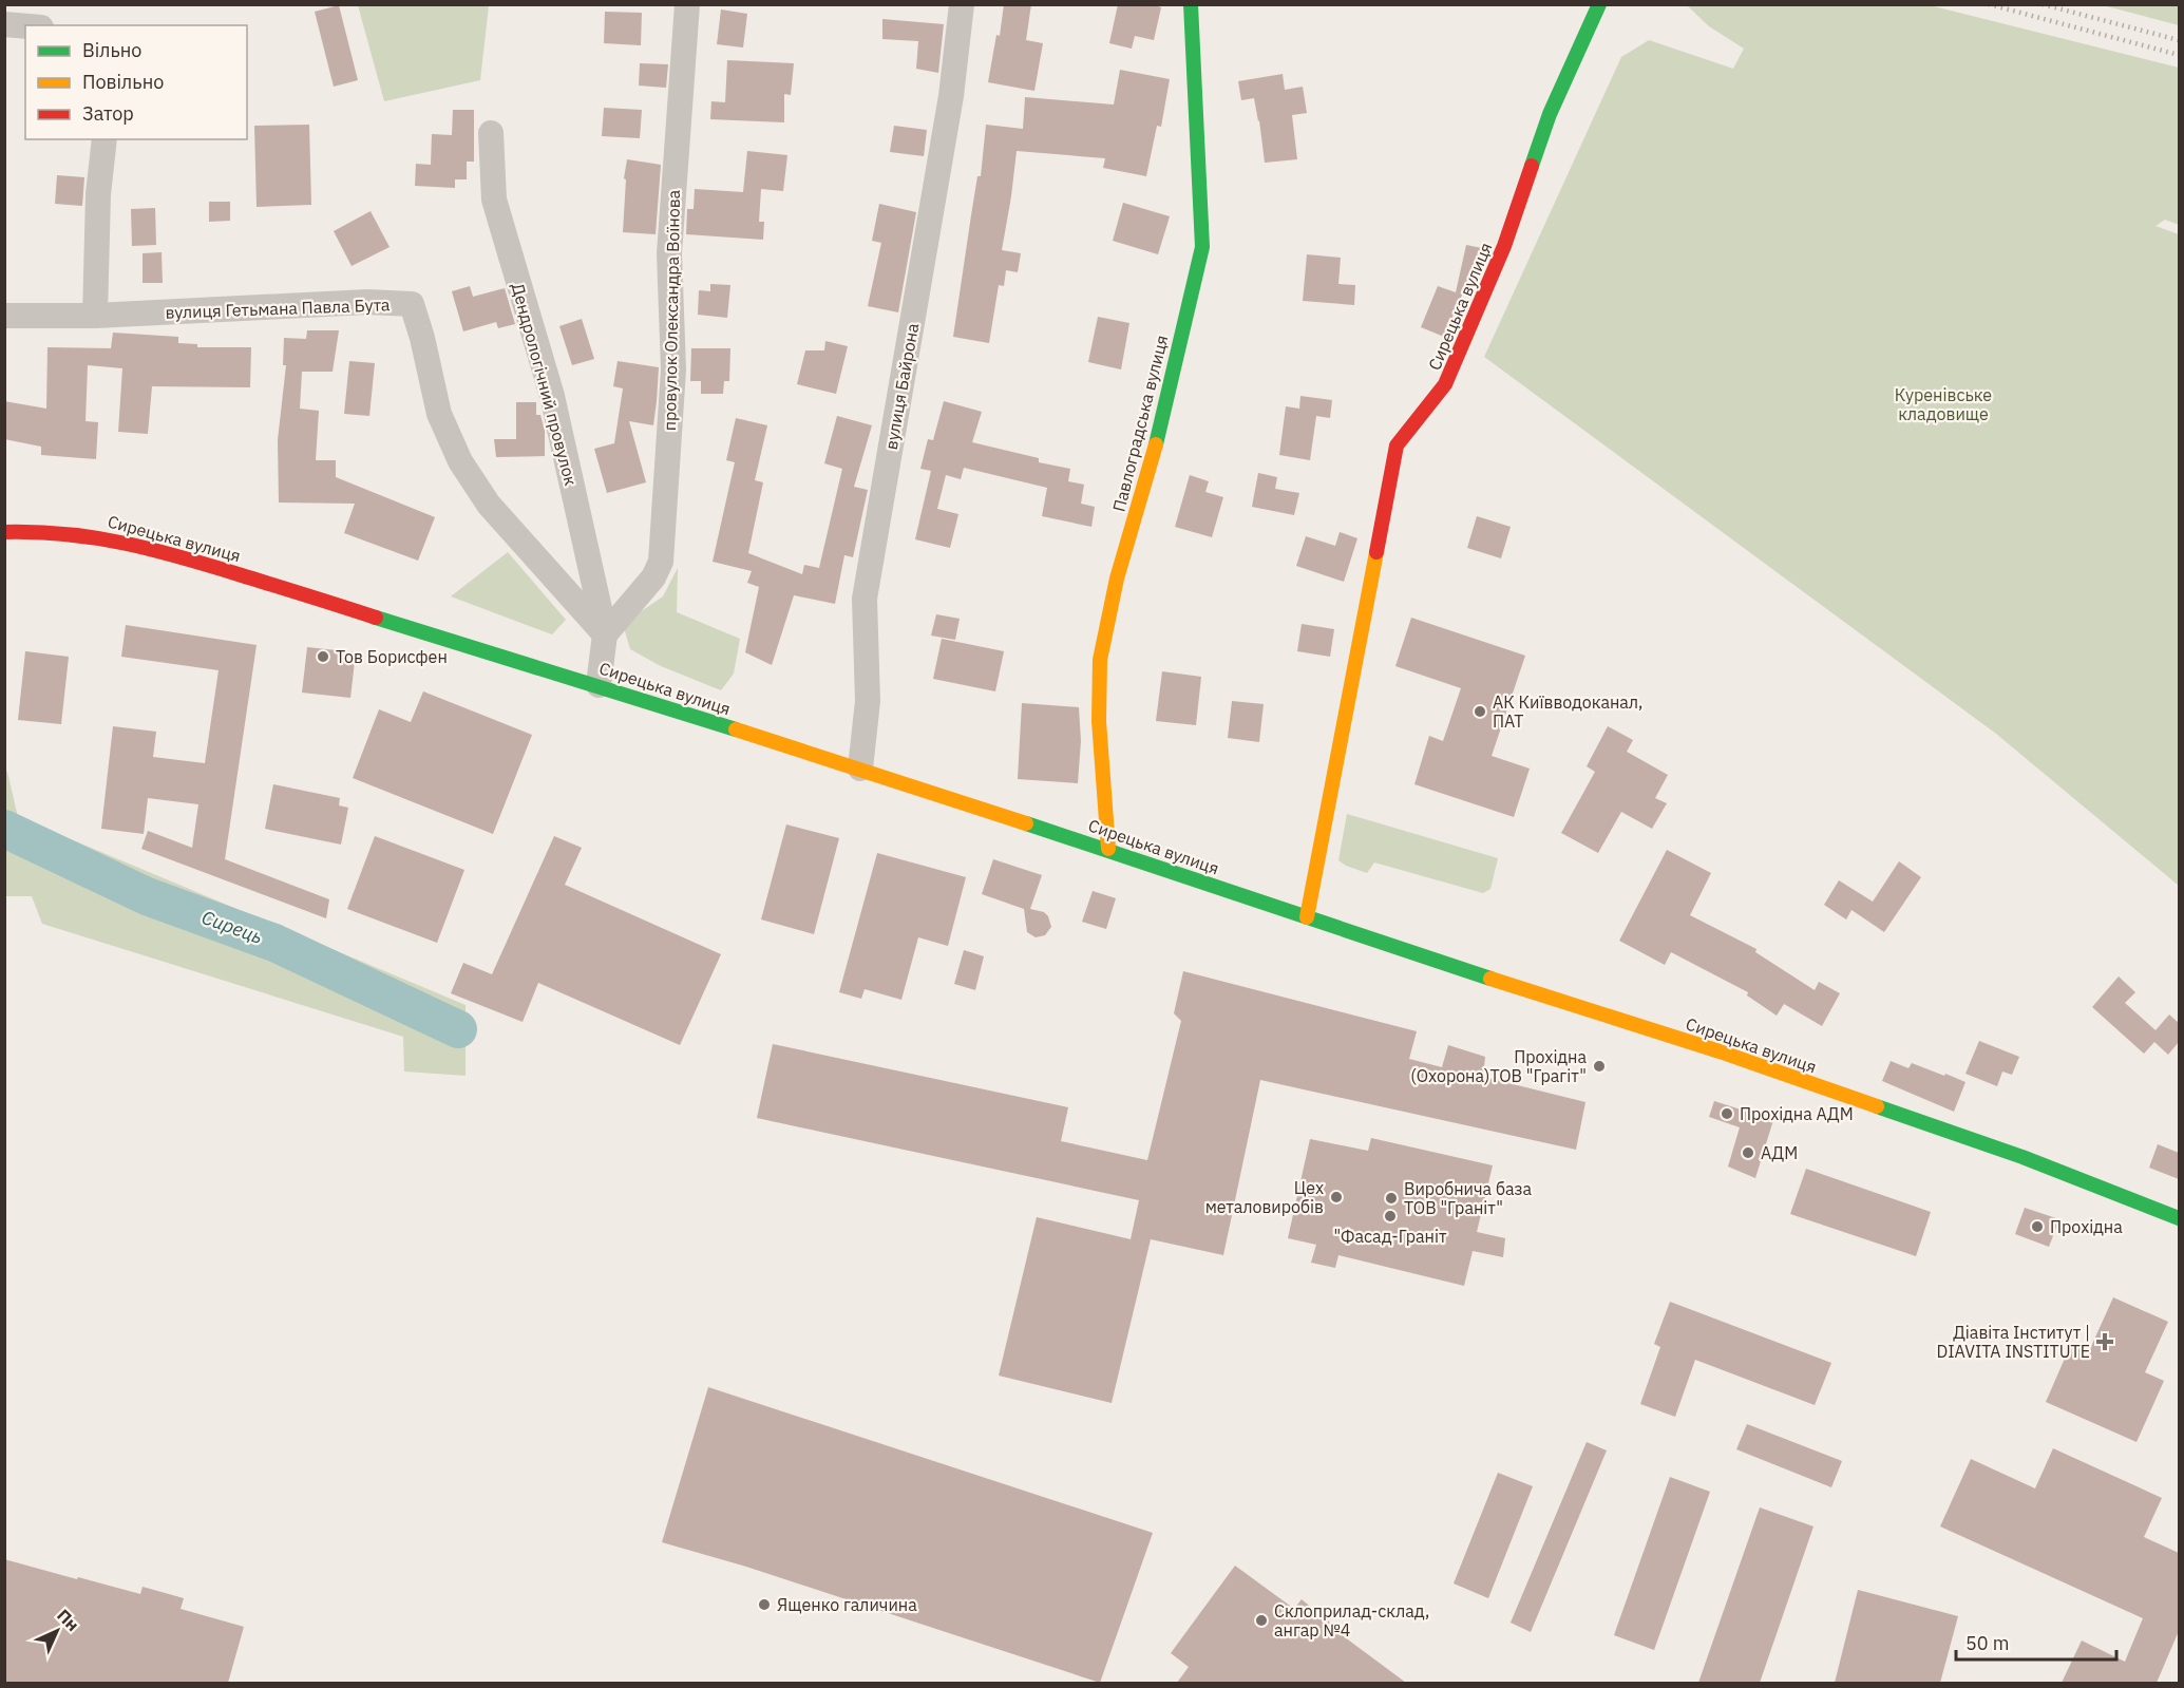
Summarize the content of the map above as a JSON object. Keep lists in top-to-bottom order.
{
  "streets": {
    "main road": ["Сирецька вулиця", "Павлоградська вулиця"],
    "street": [
      "вулиця Гетьмана Павла Бута",
      "провулок Олександра Воїнова",
      "Дендрологічний провулок",
      "вулиця Байрона"
    ]
  },
  "crossings": [
    ["Сирецька вулиця", "вулиця Байрона"],
    ["Сирецька вулиця", "Павлоградська вулиця"],
    ["вулиця Гетьмана Павла Бута", "провулок Олександра Воїнова"],
    ["вулиця Гетьмана Павла Бута", "Дендрологічний провулок"],
    ["провулок Олександра Воїнова", "Дендрологічний провулок"]
  ],
  "water": ["Сирець"],
  "parks": ["Куренівське кладовище"],
  "places": {
    "other": [
      "Тов Борисфен",
      "АК Київводоканал, ПАТ",
      "Прохідна (Охорона)ТОВ \"Грагіт\"",
      "Прохідна АДМ",
      "АДМ",
      "Цех металовиробів",
      "Виробнича база ТОВ \"Граніт\"",
      "\"Фасад-Граніт",
      "Прохідна",
      "Ященко галичина",
      "Склоприлад-склад, ангар №4"
    ],
    "health": ["Діавіта Інститут | DIAVITA INSTITUTE"]
  },
  "legend": ["Вільно", "Повільно", "Затор"],
  "scale_bar": "50 m",
  "north": "top right"
}
